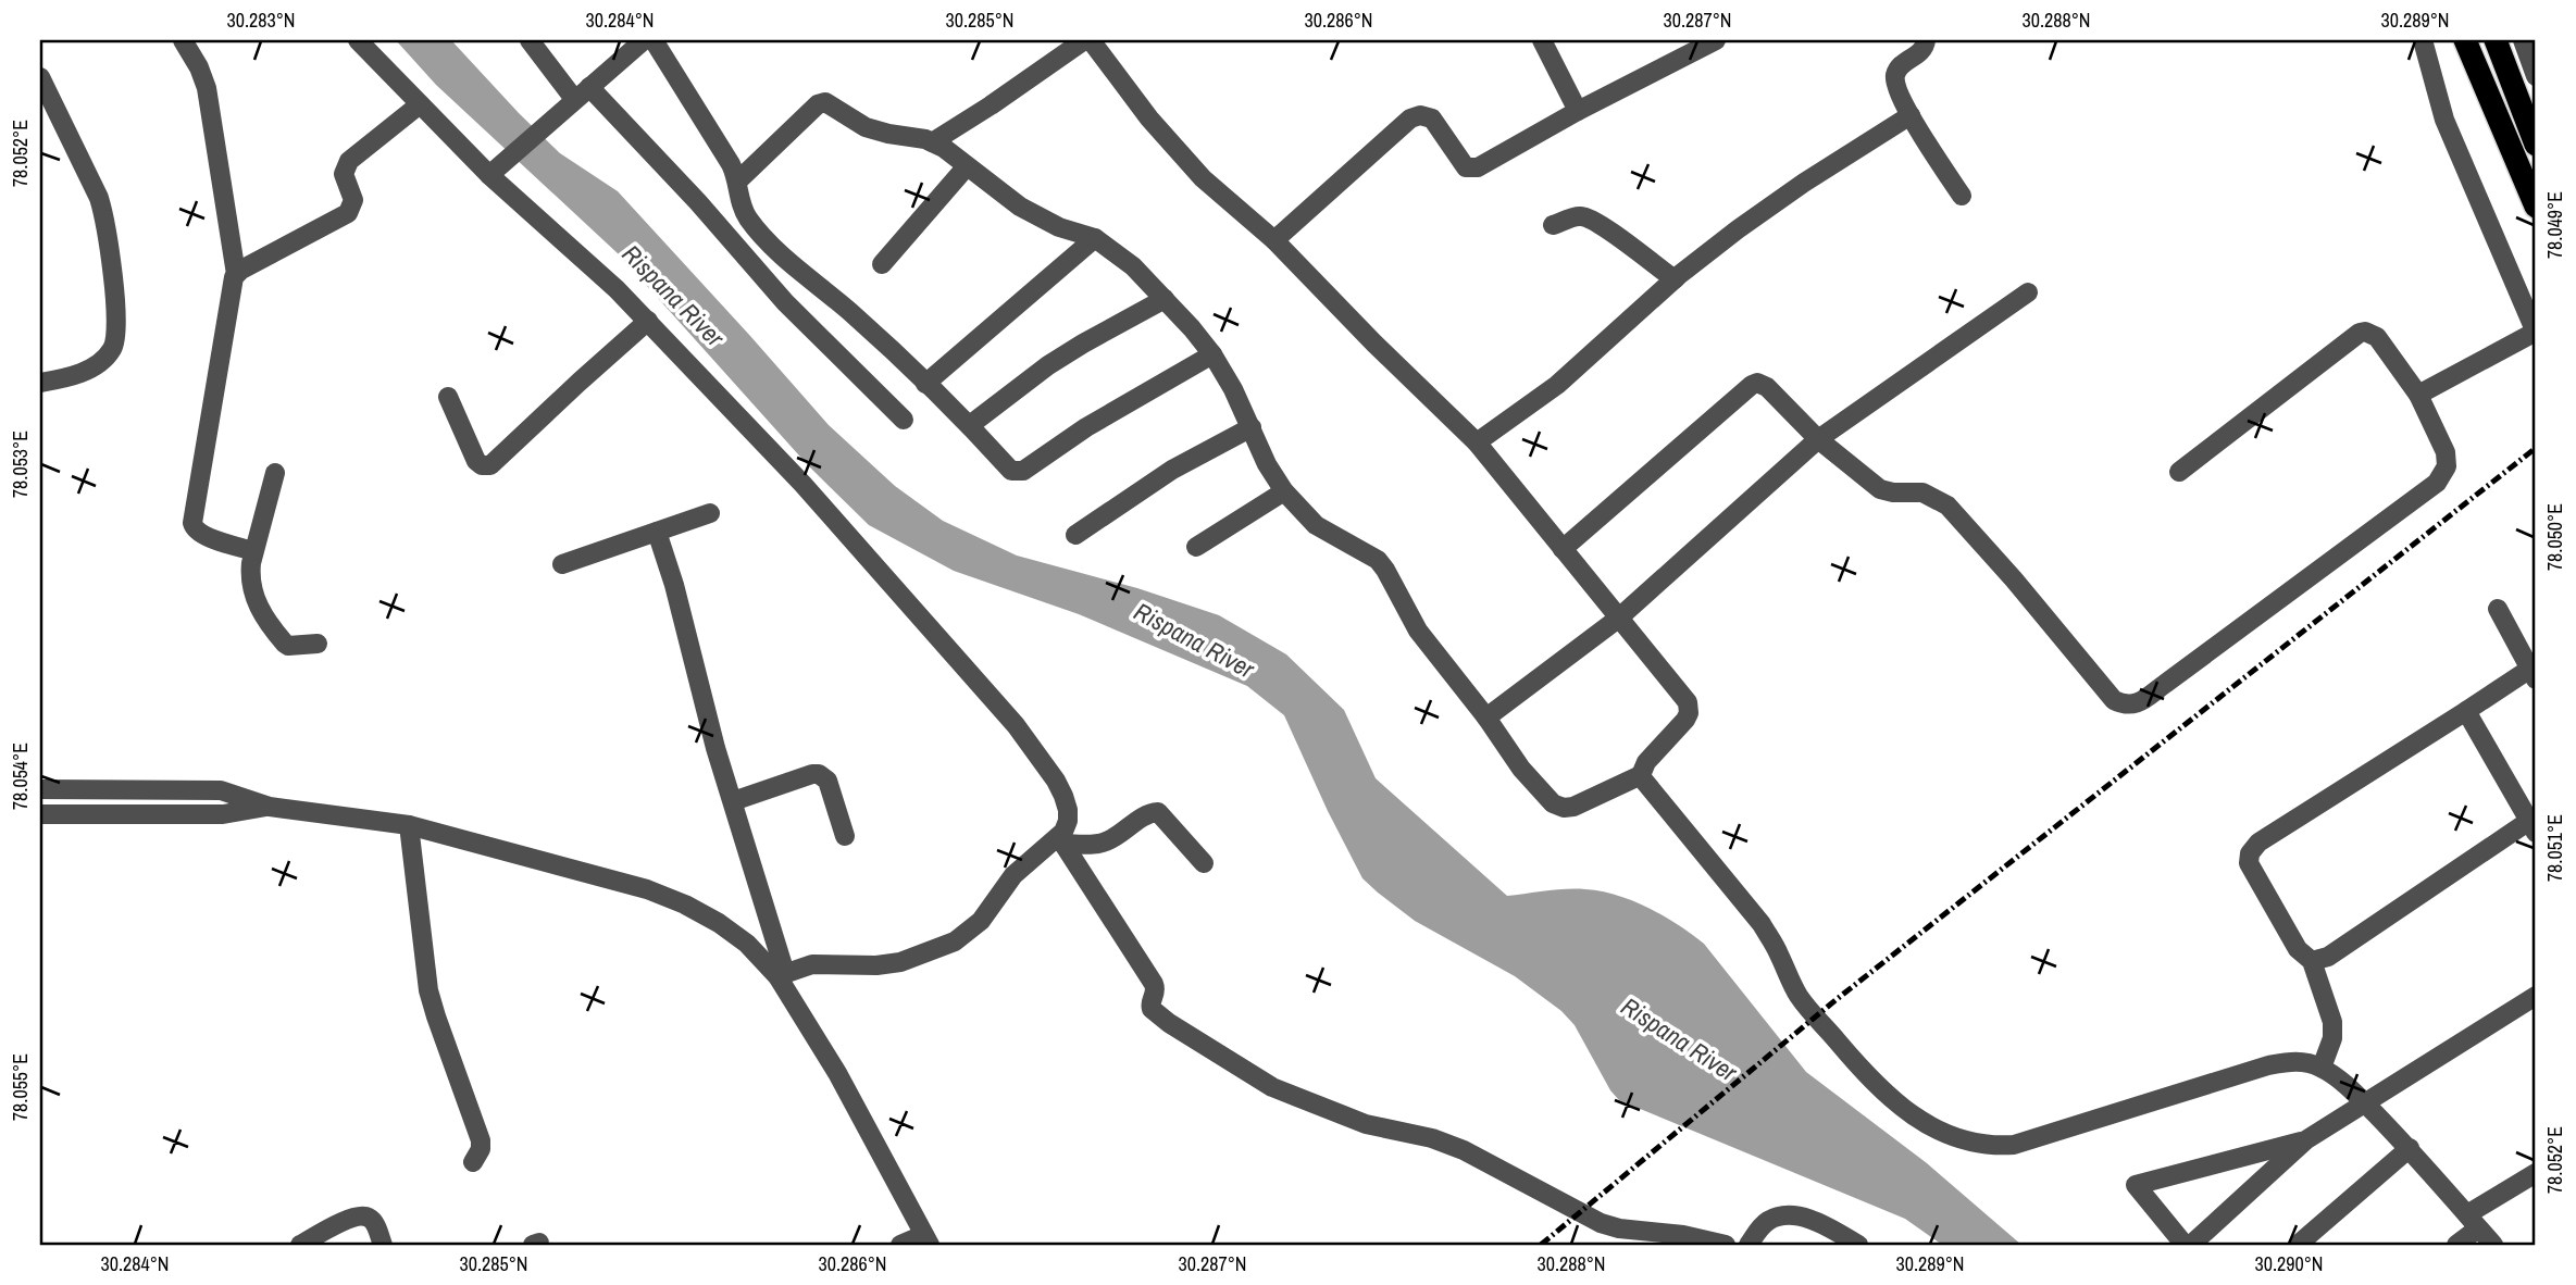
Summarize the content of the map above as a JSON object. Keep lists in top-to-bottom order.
{
  "water": ["Rispana River"],
  "coordinates": [
    "30.283°N",
    "30.284°N",
    "30.285°N",
    "30.286°N",
    "30.287°N",
    "30.288°N",
    "30.289°N",
    "78.052°E",
    "78.049°E",
    "78.053°E",
    "78.050°E",
    "78.054°E",
    "78.051°E",
    "78.055°E",
    "30.290°N"
  ]
}
